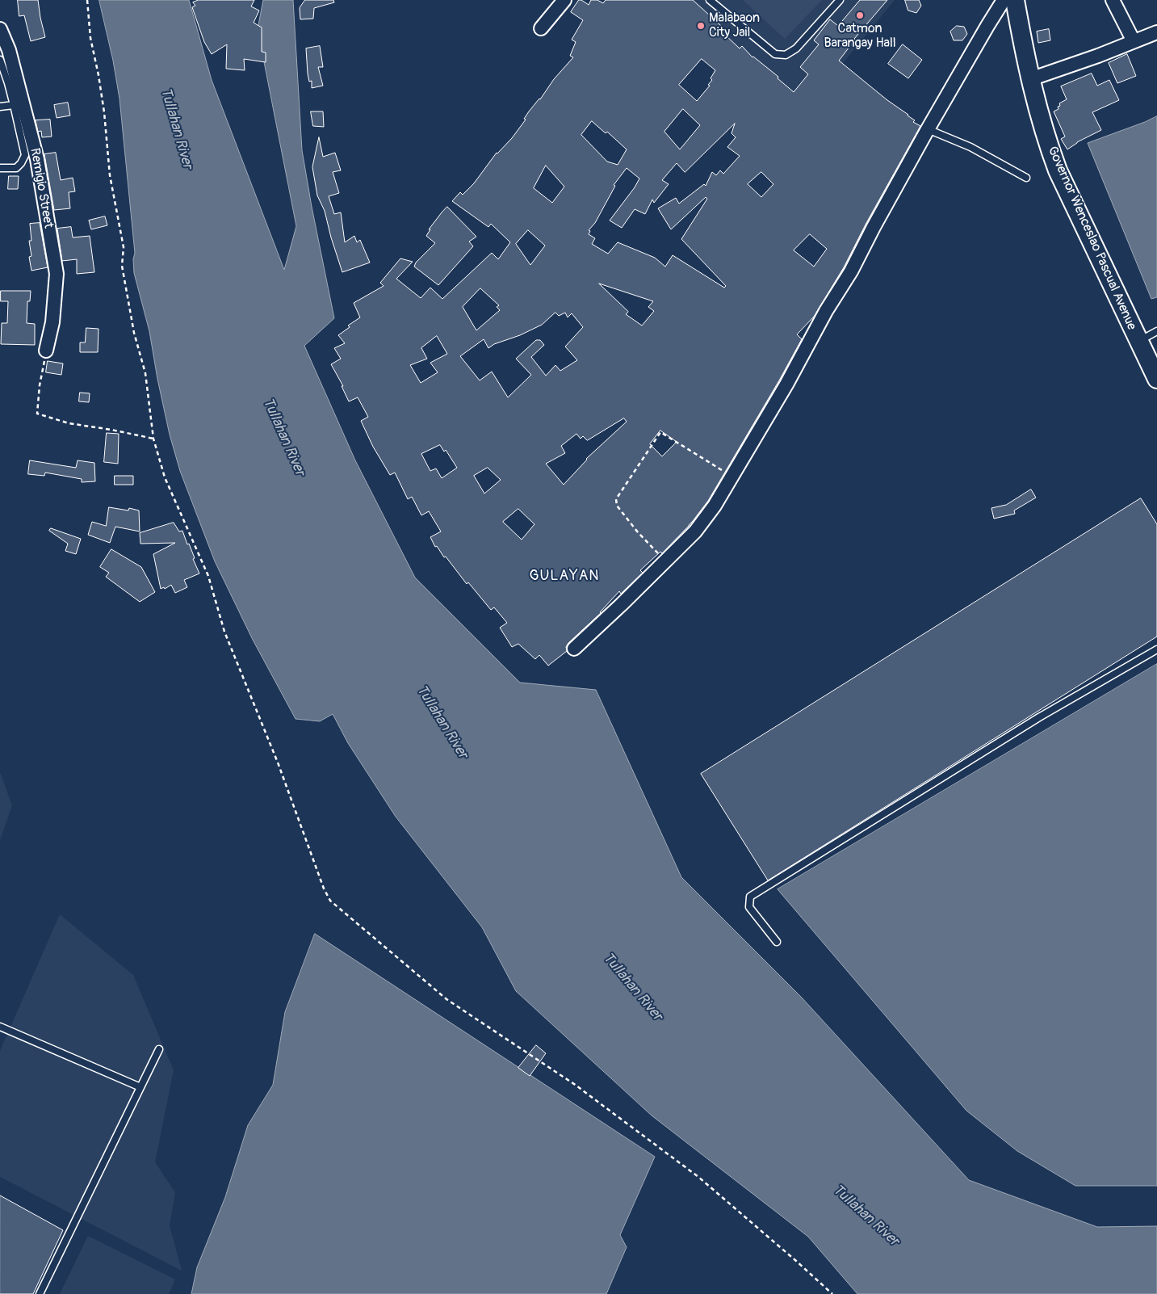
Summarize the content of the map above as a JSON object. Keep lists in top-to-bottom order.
{
  "streets": {
    "main road": ["Governor Wenceslao Pascual Avenue"],
    "street": ["Remigio Street"]
  },
  "districts": ["GULAYAN"],
  "water": ["Tullahan River"],
  "places": ["Catmon Barangay Hall", "Malabaon City Jail"]
}
